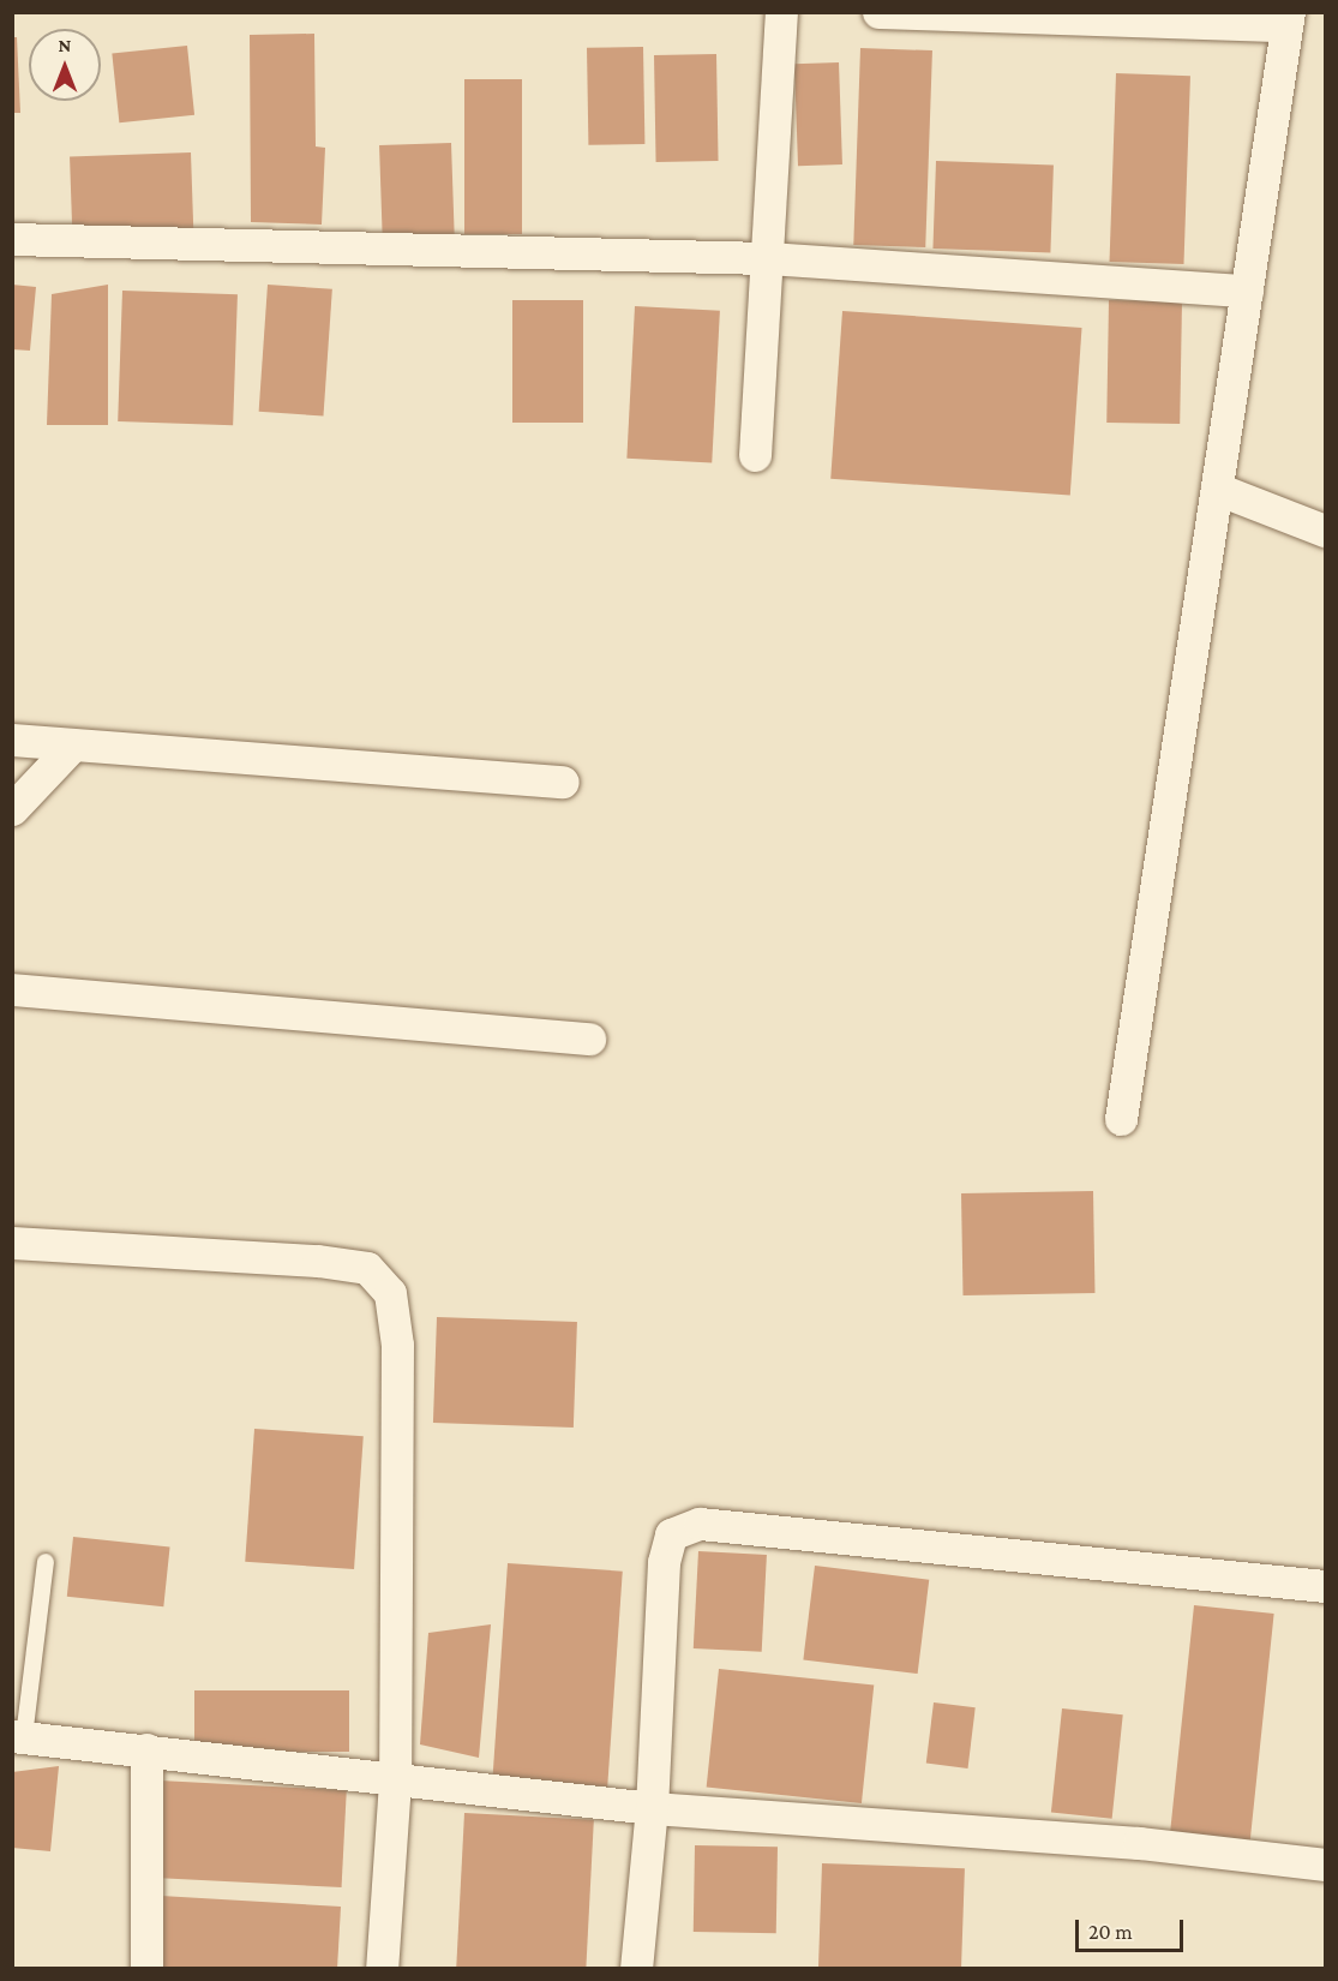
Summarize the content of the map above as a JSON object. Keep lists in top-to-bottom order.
{
  "scale_bar": "20 m",
  "north": "top"
}
